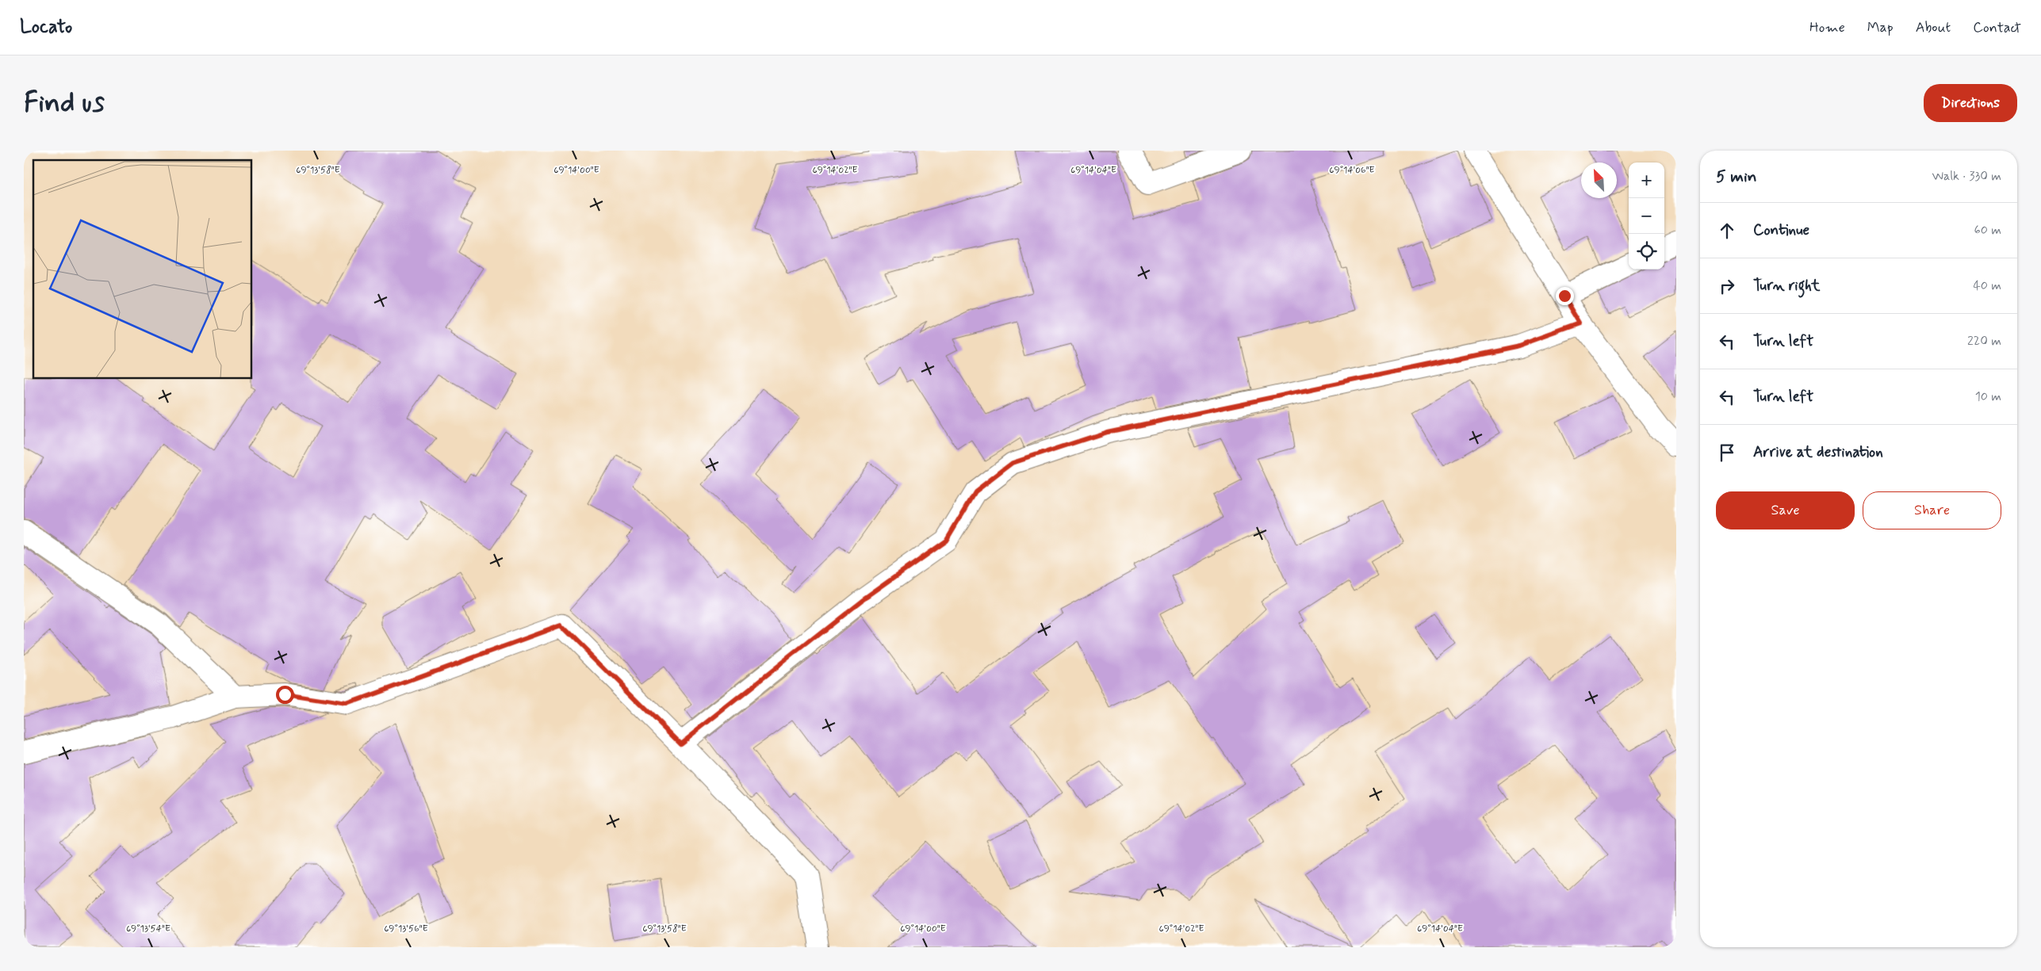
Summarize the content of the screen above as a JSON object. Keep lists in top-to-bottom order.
{
  "north": "top left",
  "page": {
    "header": "Locato",
    "nav": [
      "Home",
      "Map",
      "About",
      "Contact"
    ],
    "buttons": [
      "Directions",
      ["Save", "Share"]
    ],
    "title": "Find us",
    "heading": ["5 min", "Walk · 330 m"],
    "map_buttons": ["+", "−"],
    "list": [
      ["Continue", "60 m"],
      ["Turn right", "40 m"],
      ["Turn left", "220 m"],
      ["Turn left", "10 m"],
      "Arrive at destination"
    ]
  },
  "coordinates": [
    "69°14'02\"E",
    "69°13'58\"E",
    "69°14'00\"E",
    "69°14'04\"E",
    "69°14'06\"E",
    "69°13'54\"E",
    "69°13'56\"E"
  ]
}
